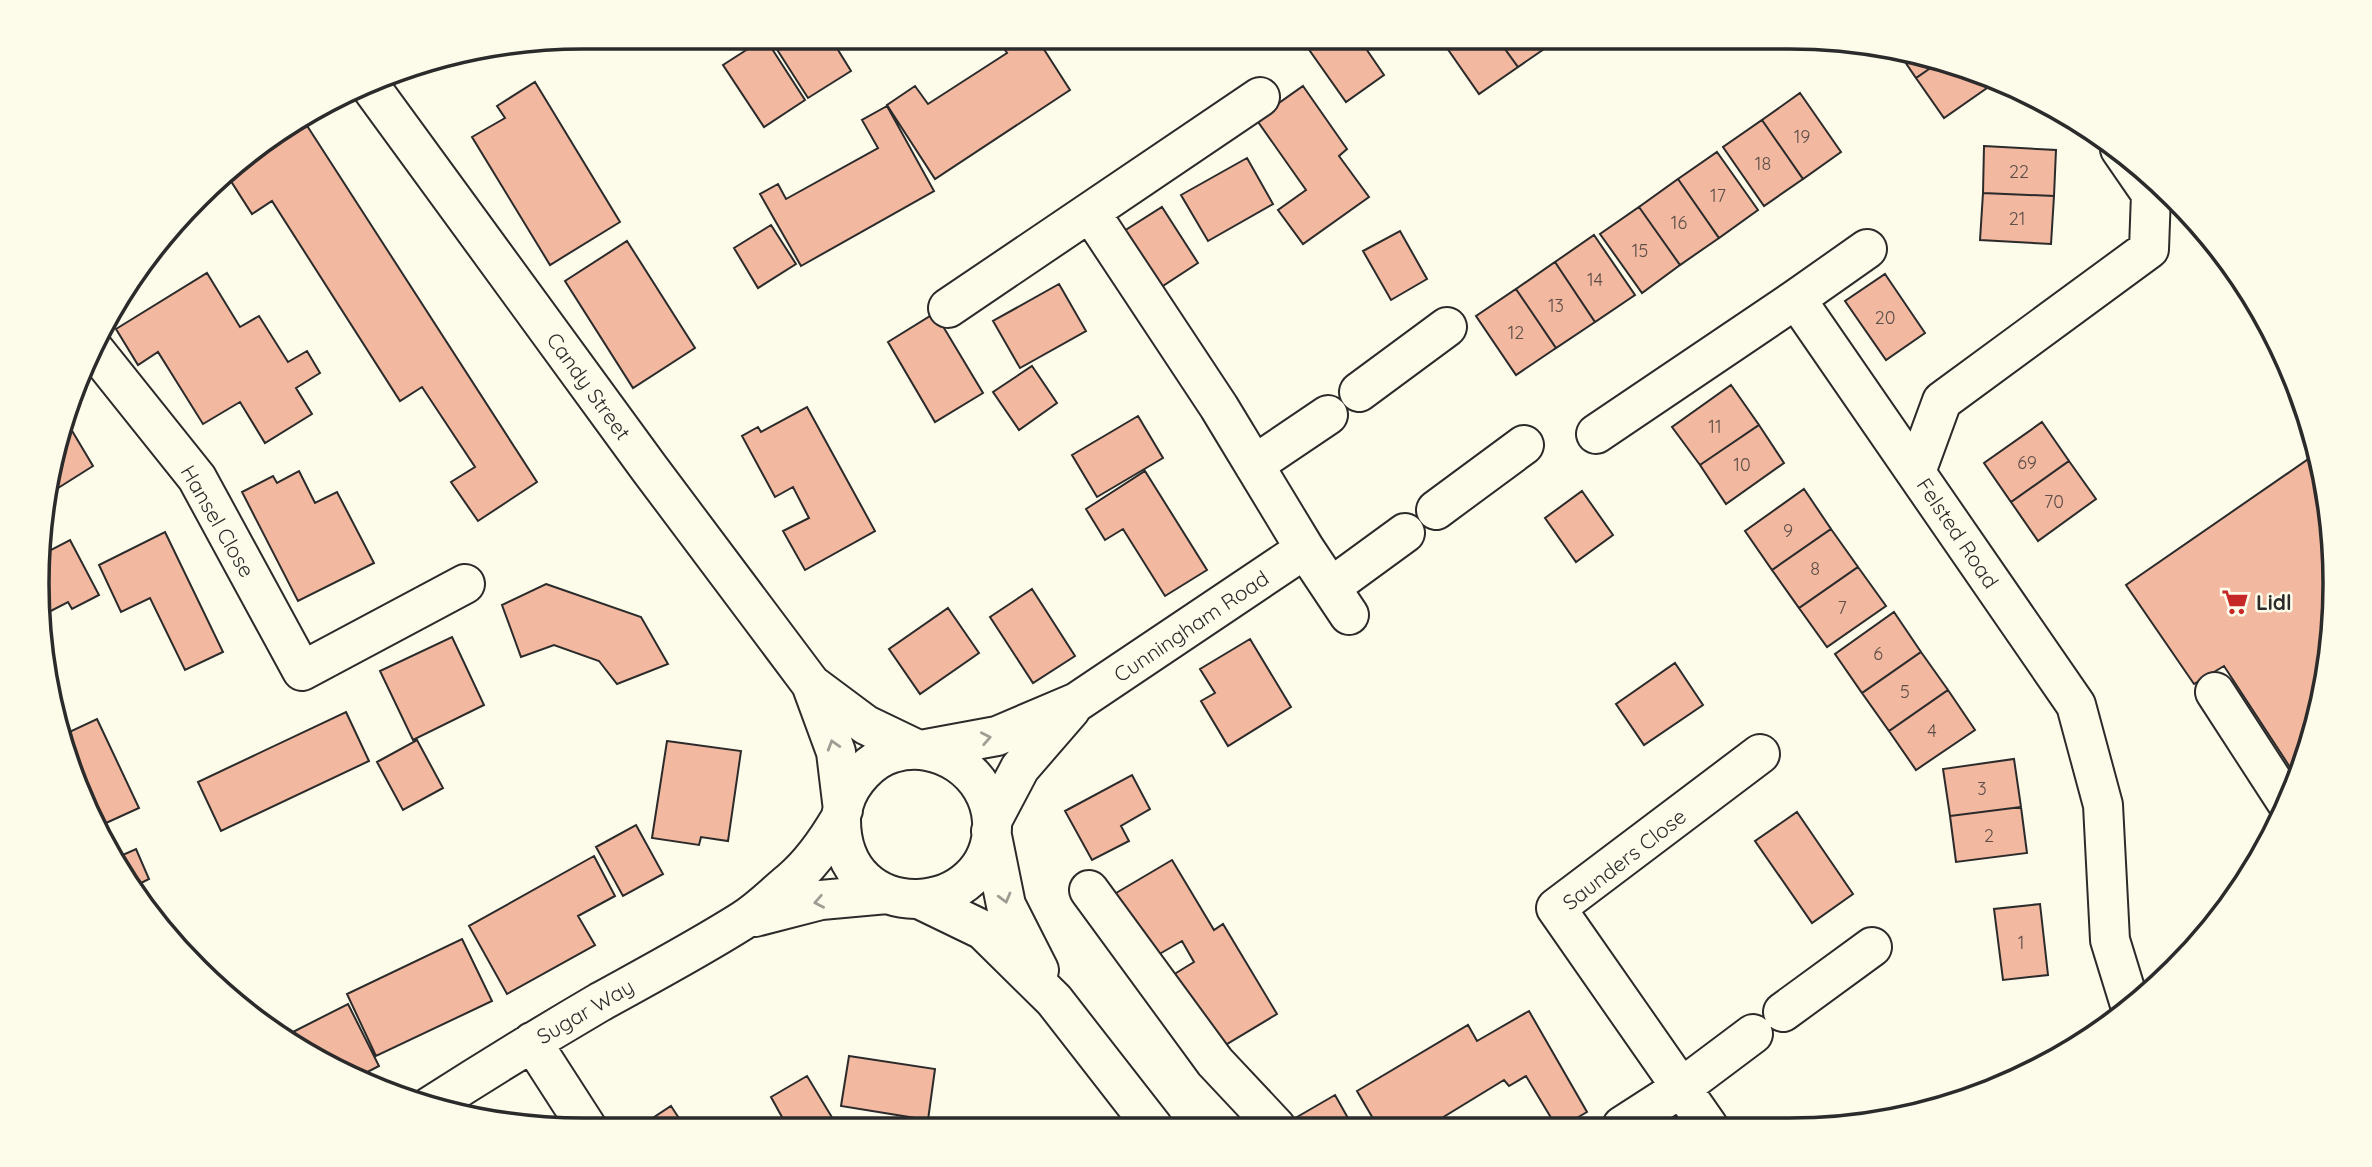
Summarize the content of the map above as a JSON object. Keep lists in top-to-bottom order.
{
  "streets": {
    "street": [
      "Candy Street",
      "Hansel Close",
      "Felsted Road",
      "Cunningham Road",
      "Saunders Close",
      "Sugar Way"
    ]
  },
  "crossings": [
    ["Candy Street", "Cunningham Road"],
    ["Candy Street", "Sugar Way"],
    ["Cunningham Road", "Sugar Way"]
  ],
  "places": {
    "supermarket": ["Lidl"]
  },
  "house_numbers": [
    "19",
    "18",
    "22",
    "17",
    "21",
    "16",
    "15",
    "14",
    "13",
    "20",
    "12",
    "11",
    "69",
    "10",
    "70",
    "9",
    "8",
    "7",
    "6",
    "5",
    "4",
    "3",
    "2",
    "1"
  ]
}
